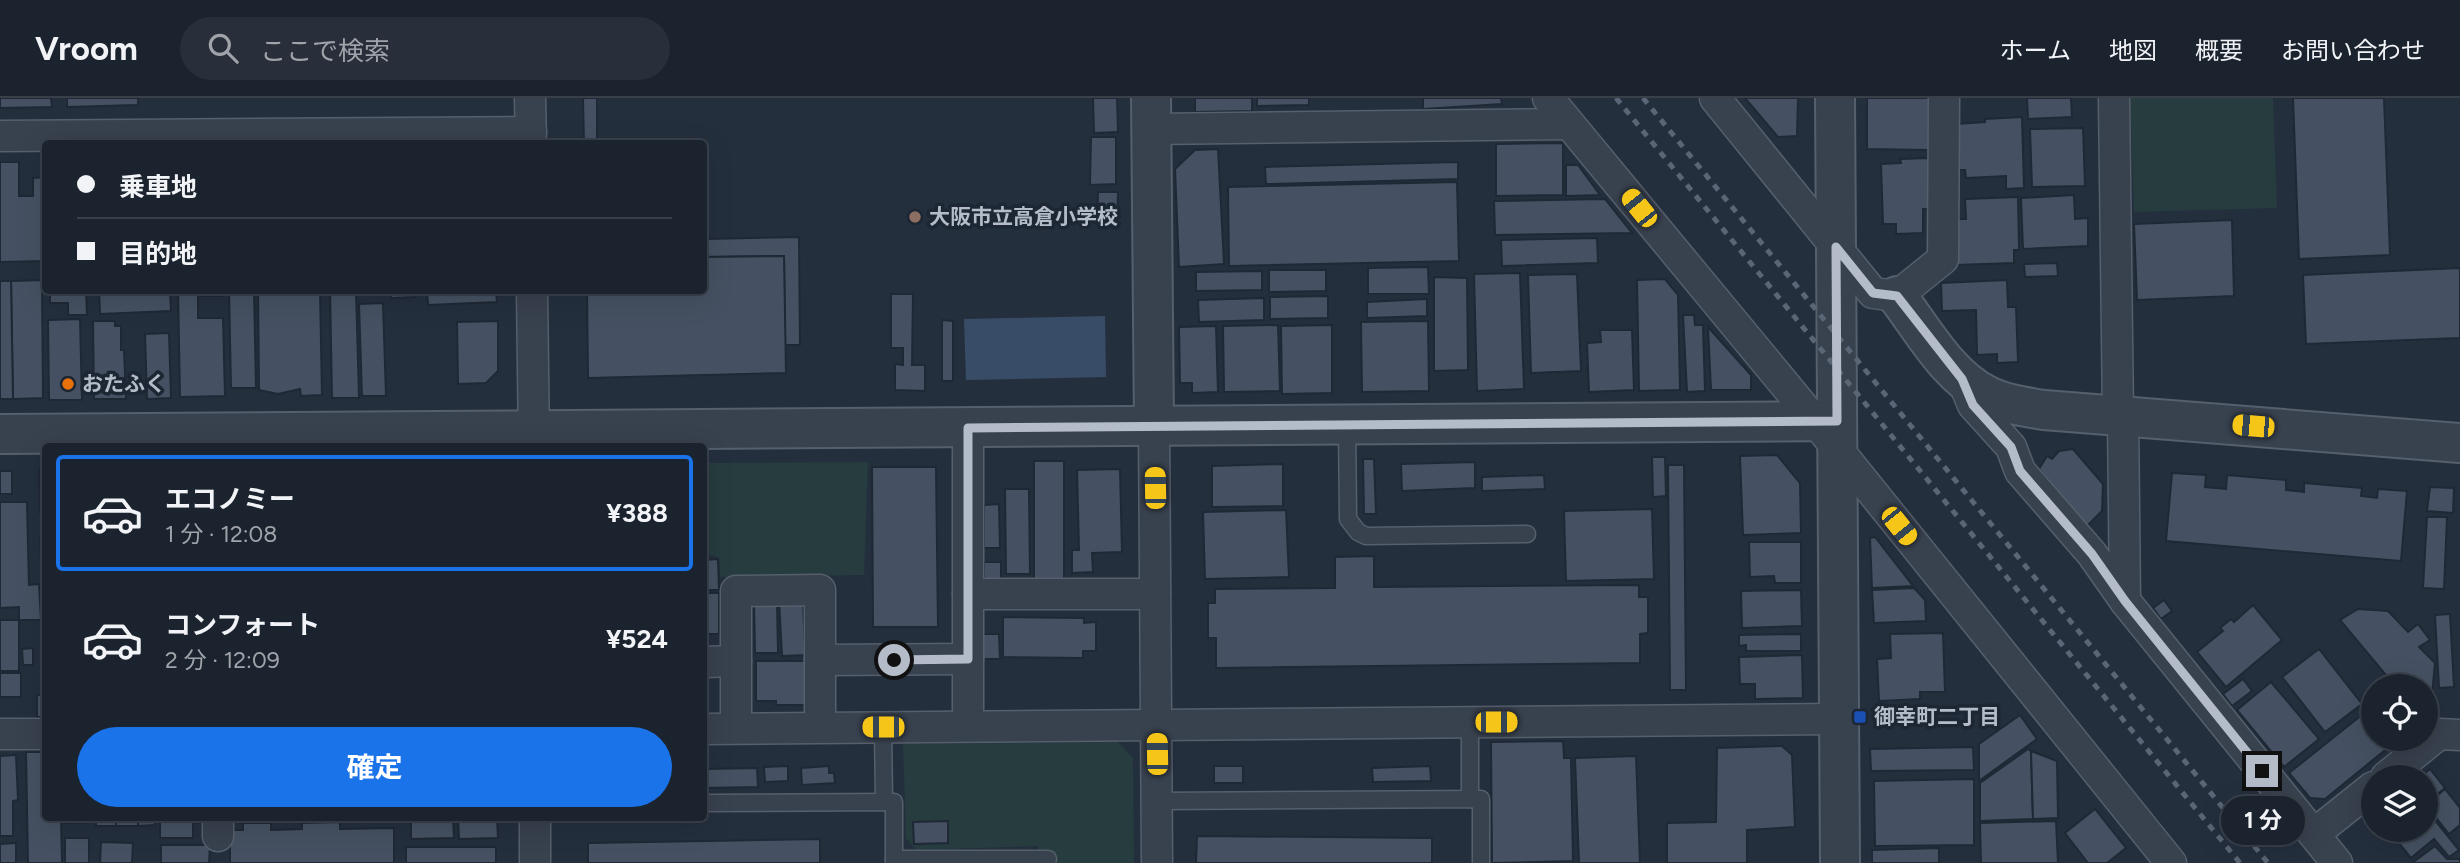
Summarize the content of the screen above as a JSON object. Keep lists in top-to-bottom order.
{
  "places": {
    "other": ["大阪市立高倉小学校", "おたふく"],
    "transit": ["御幸町二丁目"]
  },
  "page": {
    "header": "Vroom",
    "search": "ここで検索",
    "nav": [
      "ホーム",
      "地図",
      "概要",
      "お問い合わせ"
    ],
    "banner": ["乗車地", "目的地"],
    "list": [
      {
        "name": "エコノミー",
        "note": "1 分 · 12:08",
        "value": "¥388"
      },
      {
        "name": "コンフォート",
        "note": "2 分 · 12:09",
        "value": "¥524"
      }
    ],
    "buttons": "確定",
    "bubble": "1 分"
  }
}
